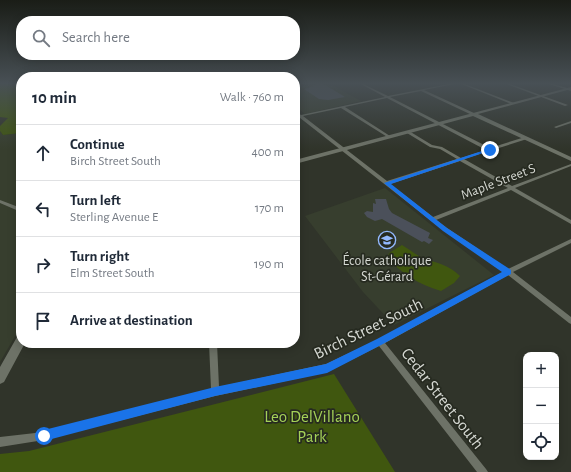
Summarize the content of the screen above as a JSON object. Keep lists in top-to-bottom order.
{
  "streets": {
    "street": ["Maple Street S", "Birch Street South", "Cedar Street South"]
  },
  "crossings": [
    ["Birch Street South", "Cedar Street South"]
  ],
  "parks": ["Leo DelVillano Park"],
  "places": {
    "school or university": ["École catholique St-Gérard"]
  },
  "page": {
    "search": "Search here",
    "heading": ["10 min", "Walk · 760 m"],
    "list": [
      ["Continue", "Birch Street South", "400 m"],
      ["Turn left", "Sterling Avenue E", "170 m"],
      ["Turn right", "Elm Street South", "190 m"],
      "Arrive at destination"
    ],
    "map_buttons": ["+", "−"]
  }
}
